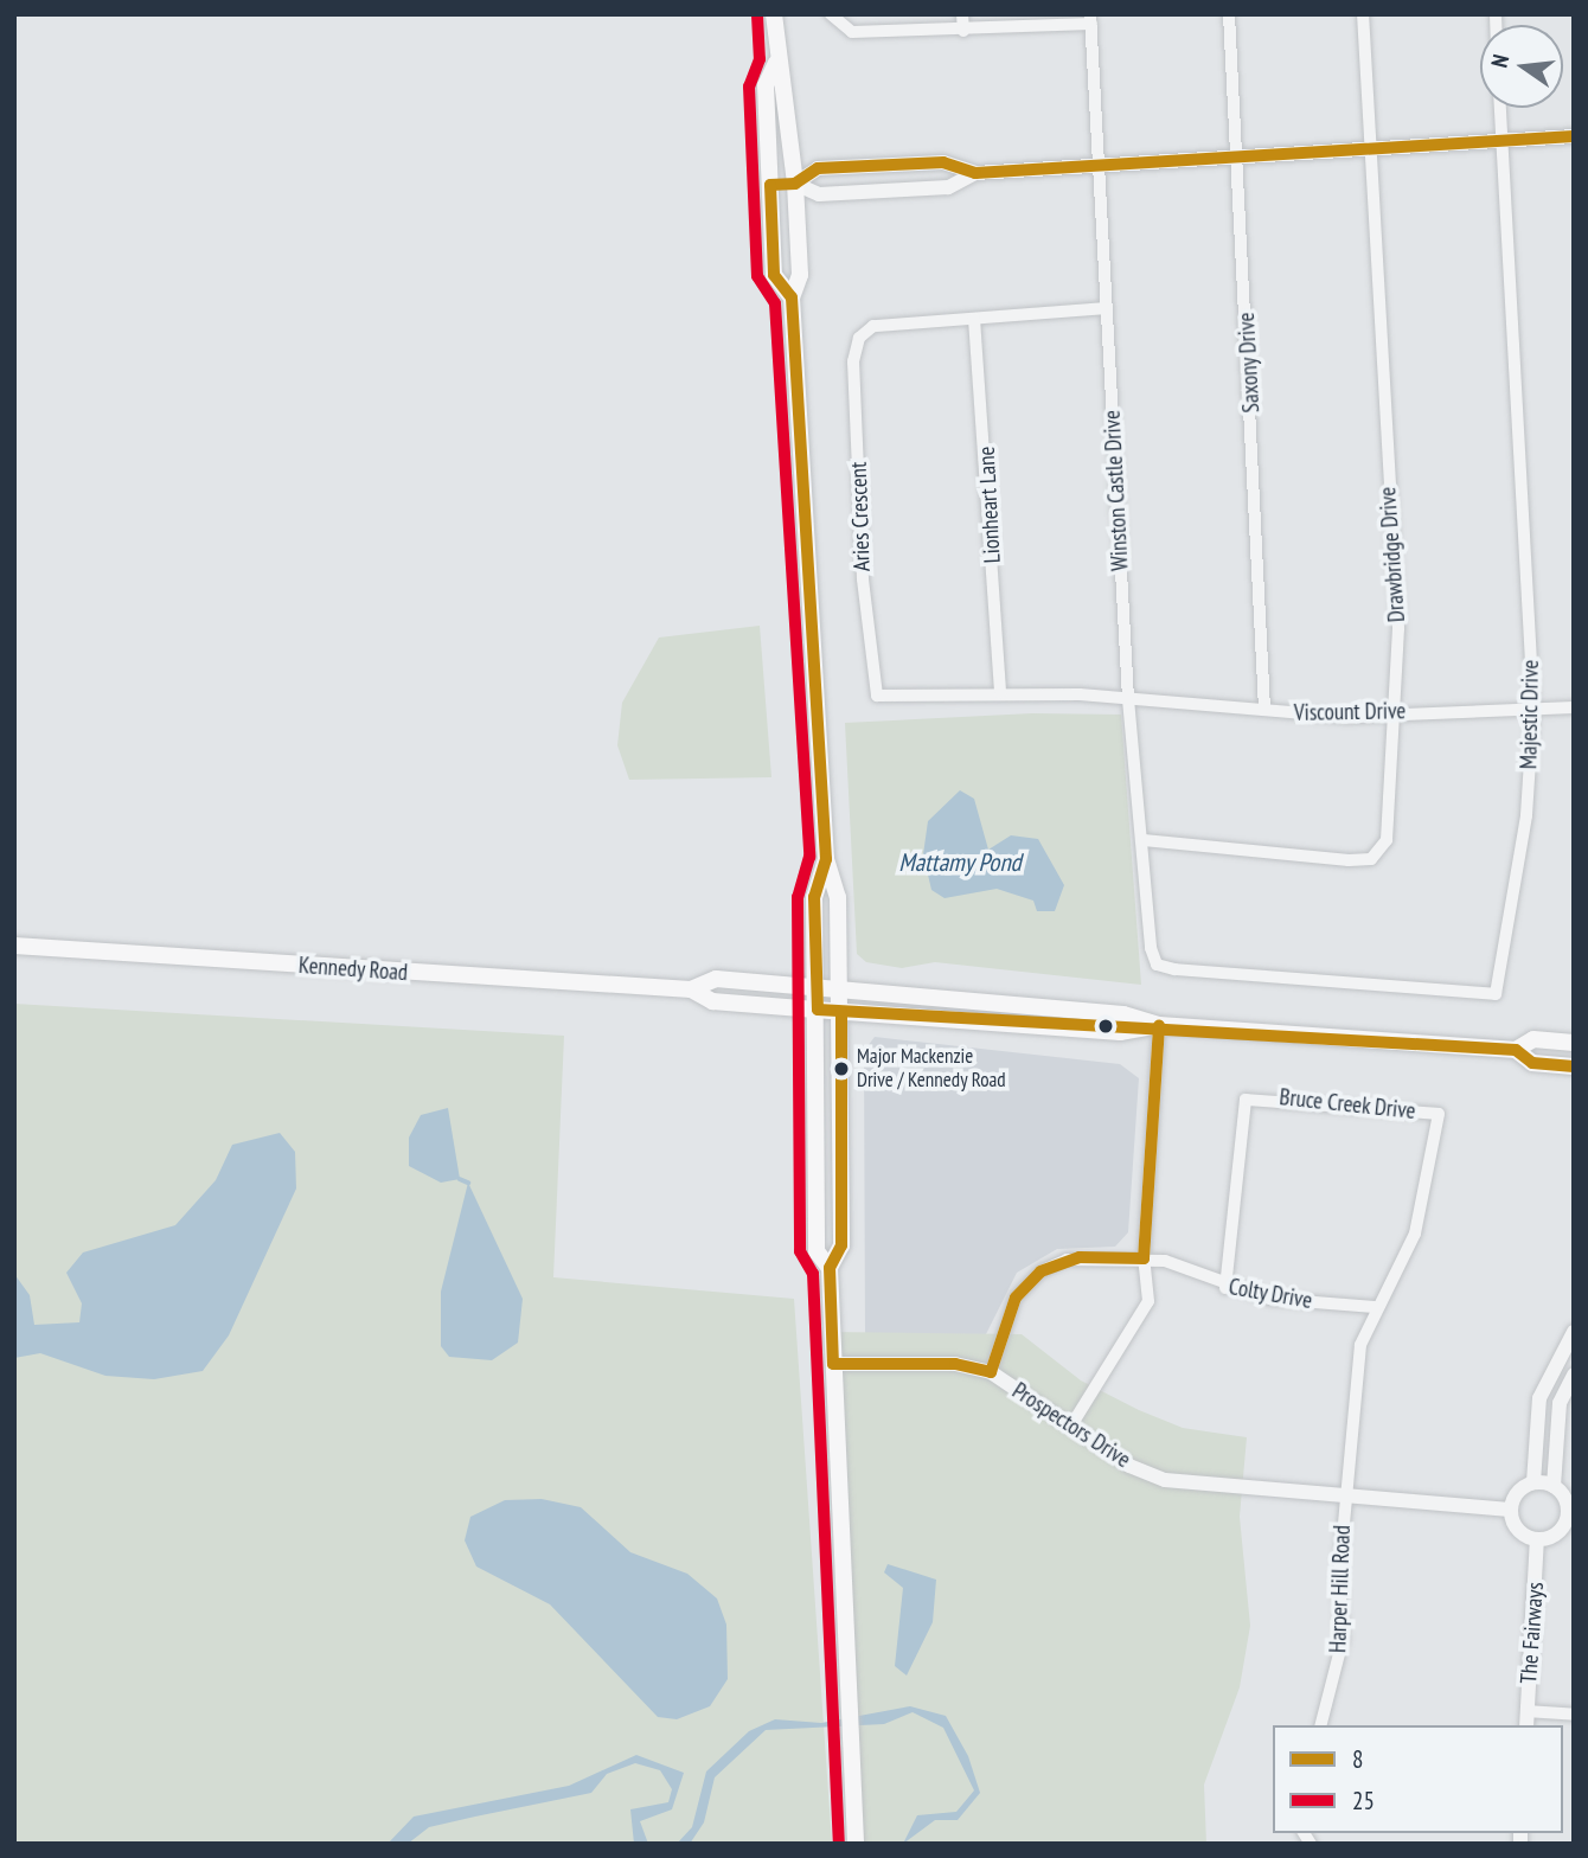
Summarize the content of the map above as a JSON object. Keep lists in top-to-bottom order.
{
  "streets": {
    "main road": ["Kennedy Road"],
    "street": [
      "Saxony Drive",
      "Winston Castle Drive",
      "Lionheart Lane",
      "Aries Crescent",
      "Drawbridge Drive",
      "Viscount Drive",
      "Majestic Drive",
      "Bruce Creek Drive",
      "Colty Drive",
      "Prospectors Drive",
      "Harper Hill Road",
      "The Fairways"
    ]
  },
  "crossings": [
    ["Saxony Drive", "Viscount Drive"],
    ["Winston Castle Drive", "Aries Crescent"],
    ["Winston Castle Drive", "Drawbridge Drive"],
    ["Winston Castle Drive", "Viscount Drive"],
    ["Winston Castle Drive", "Majestic Drive"],
    ["Lionheart Lane", "Aries Crescent"],
    ["Aries Crescent", "Viscount Drive"],
    ["Drawbridge Drive", "Viscount Drive"],
    ["Viscount Drive", "Majestic Drive"],
    ["Bruce Creek Drive", "Colty Drive"],
    ["Bruce Creek Drive", "Prospectors Drive"],
    ["Bruce Creek Drive", "Harper Hill Road"],
    ["Colty Drive", "Prospectors Drive"],
    ["Prospectors Drive", "Harper Hill Road"],
    ["Prospectors Drive", "The Fairways"]
  ],
  "water": ["Mattamy Pond"],
  "places": ["Major Mackenzie Drive / Kennedy Road"],
  "lines": ["transit line 25", "transit line 8"],
  "legend": ["8", "25"],
  "north": "left"
}
